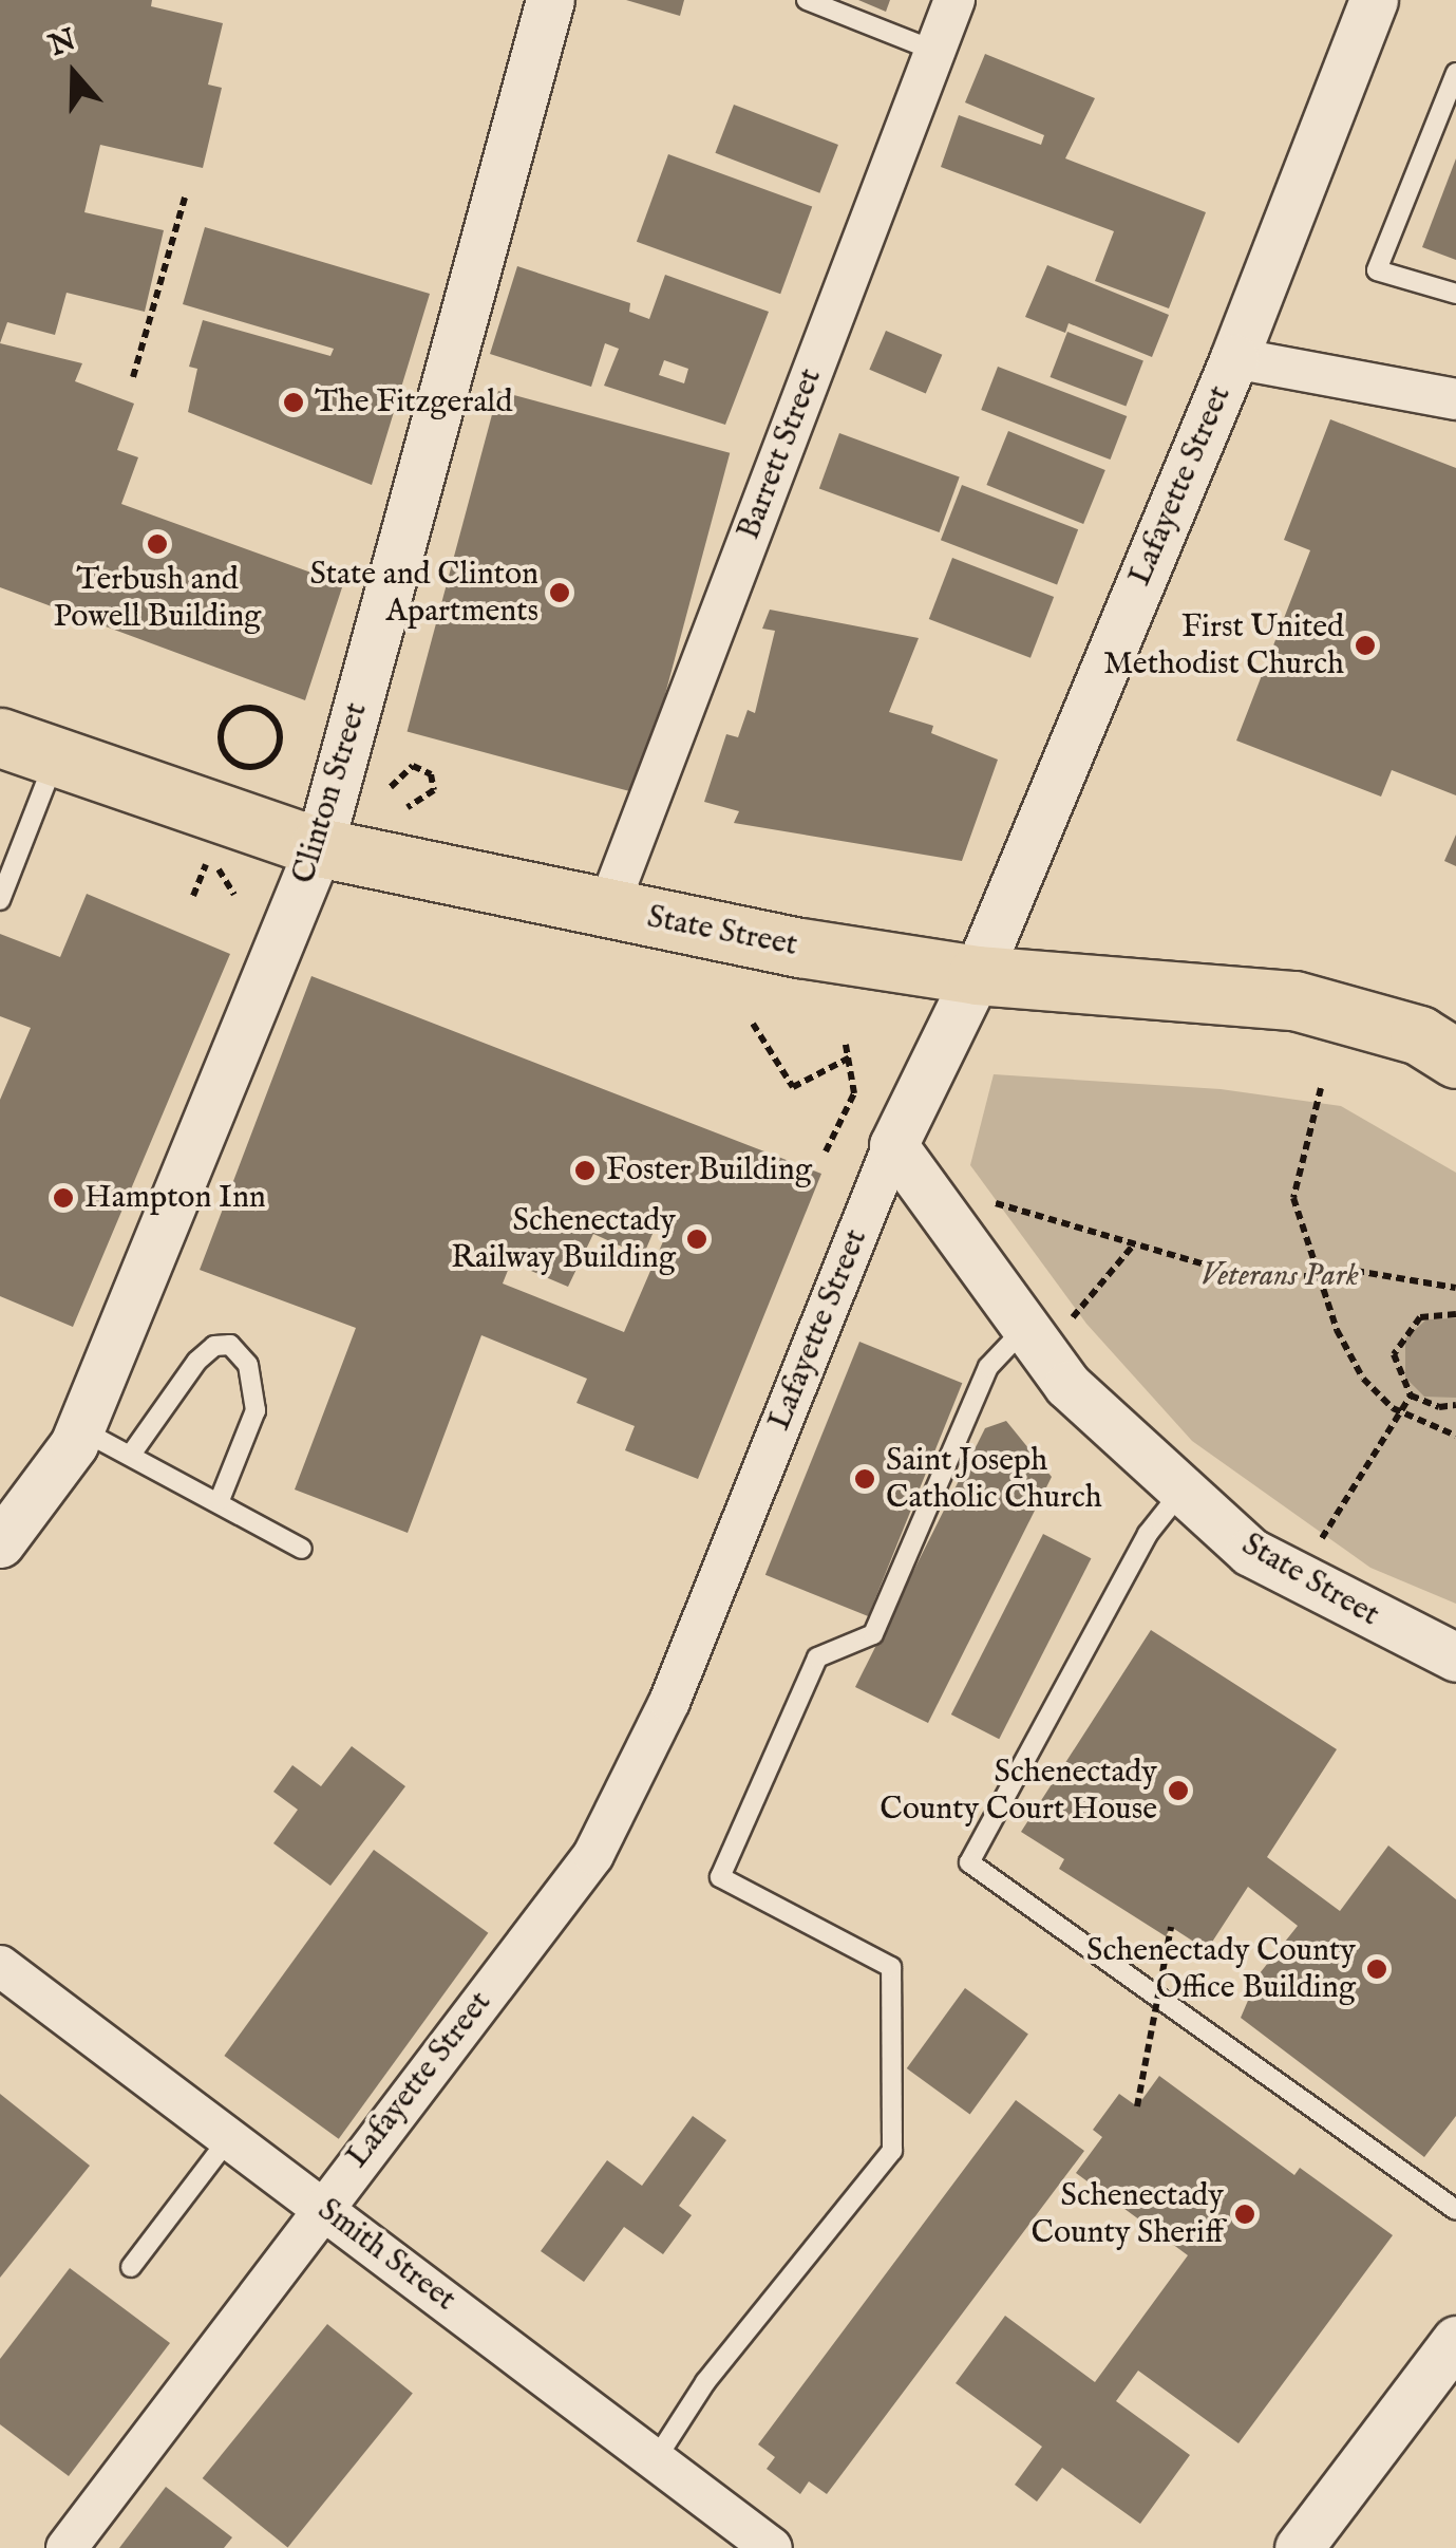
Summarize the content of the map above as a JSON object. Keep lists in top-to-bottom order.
{
  "streets": {
    "main road": ["State Street"],
    "street": [
      "Barrett Street",
      "Lafayette Street",
      "Clinton Street",
      "Smith Street"
    ]
  },
  "crossings": [
    ["Barrett Street", "State Street"],
    ["Lafayette Street", "State Street"],
    ["Lafayette Street", "Smith Street"],
    ["Clinton Street", "State Street"]
  ],
  "parks": ["Veterans Park"],
  "places": [
    "The Fitzgerald",
    "Terbush and Powell Building",
    "State and Clinton Apartments",
    "First United Methodist Church",
    "Foster Building",
    "Hampton Inn",
    "Schenectady Railway Building",
    "Saint Joseph Catholic Church",
    "Schenectady County Court House",
    "Schenectady County Office Building",
    "Schenectady County Sheriff"
  ],
  "north": "top"
}
